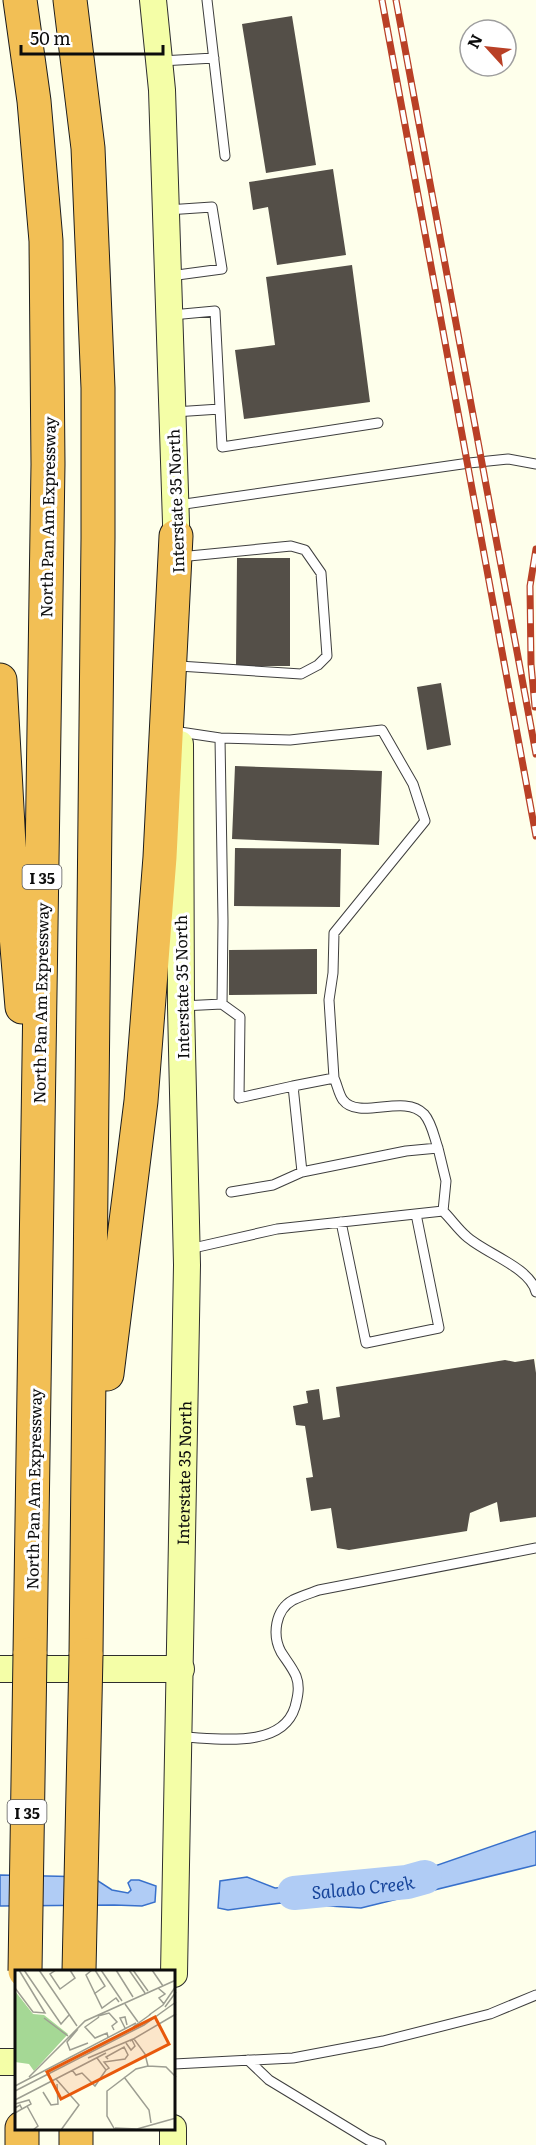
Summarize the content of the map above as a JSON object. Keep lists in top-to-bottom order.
{
  "streets": {
    "highway": ["North Pan Am Expressway", "I 35"],
    "main road": ["Interstate 35 North"]
  },
  "water": ["Salado Creek"],
  "scale_bar": "50 m",
  "north": "top left"
}
